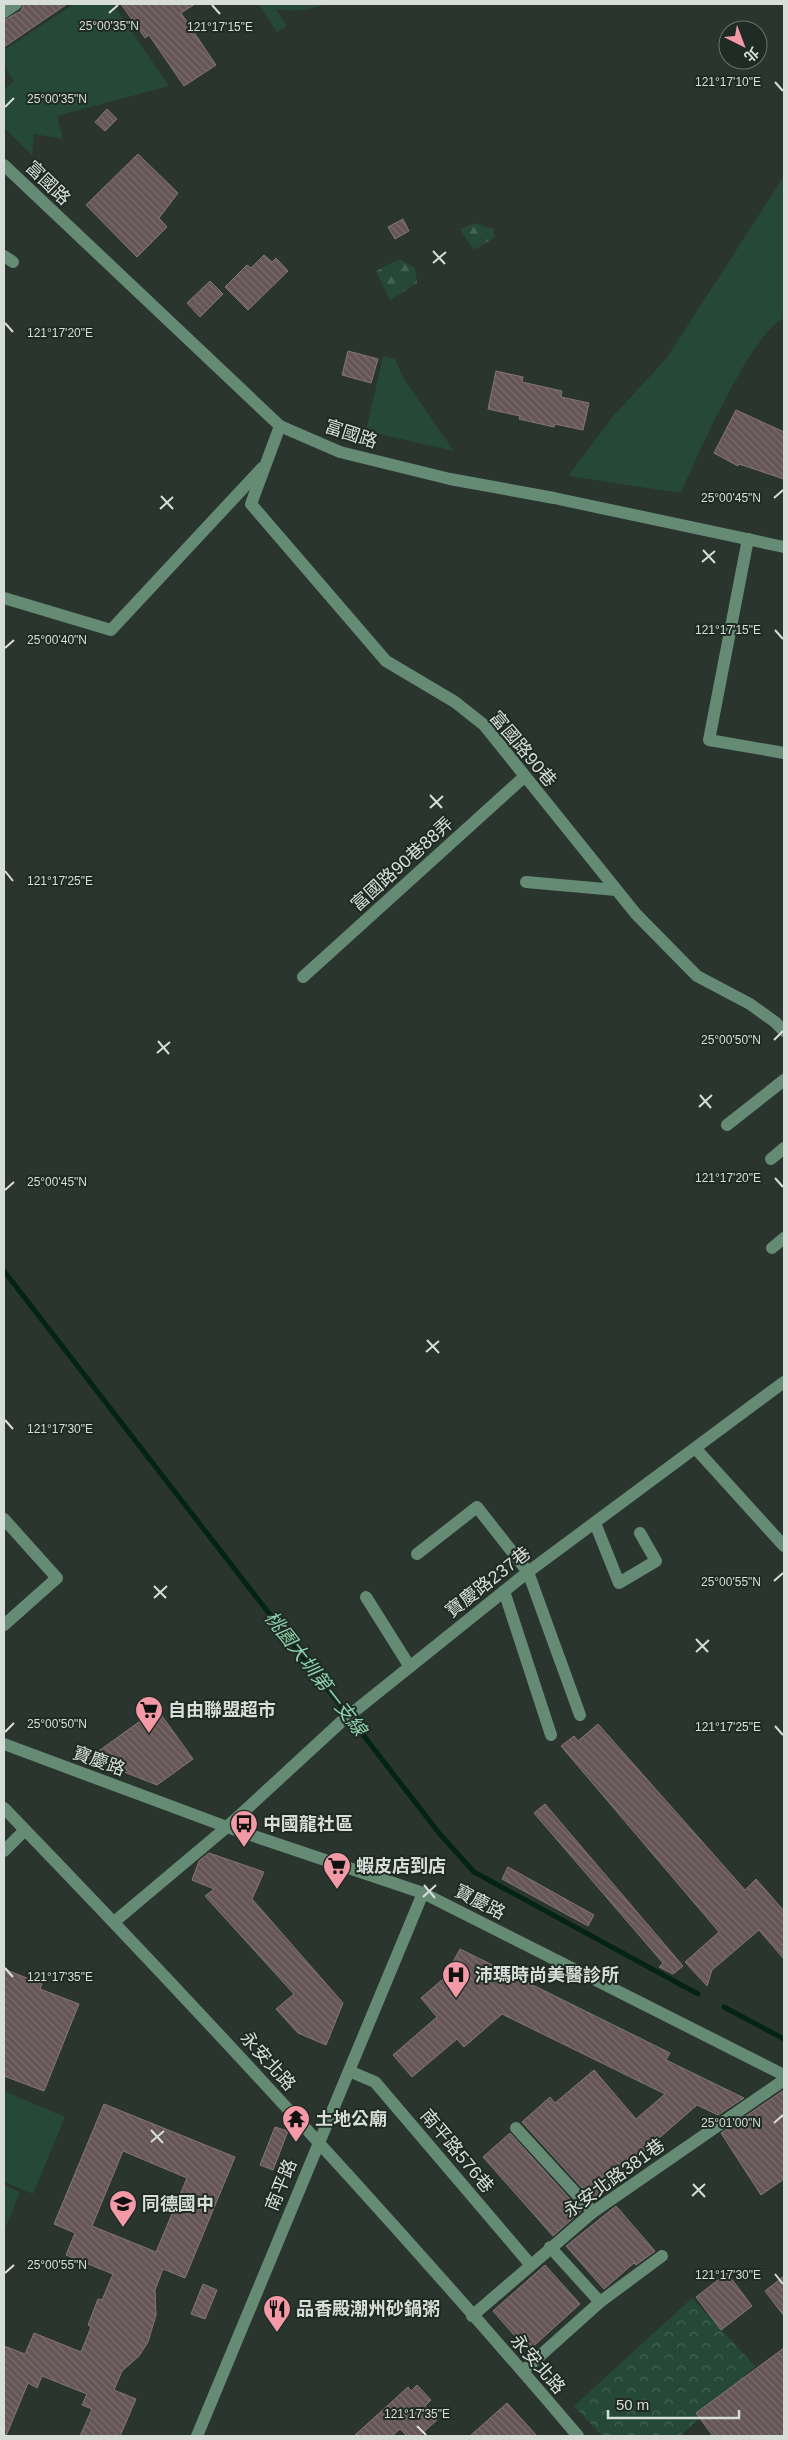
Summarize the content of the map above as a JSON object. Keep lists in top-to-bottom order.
{
  "streets": {
    "street": [
      "富國路",
      "富國路90巷",
      "富國路90巷88弄",
      "寶慶路237巷",
      "寶慶路",
      "永安北路",
      "南平路576巷",
      "永安北路381巷",
      "南平路"
    ]
  },
  "crossings": [
    ["富國路", "富國路90巷"],
    ["富國路90巷", "富國路90巷88弄"],
    ["寶慶路237巷", "寶慶路"],
    ["寶慶路237巷", "永安北路"],
    ["寶慶路", "南平路"],
    ["永安北路", "永安北路381巷"],
    ["永安北路", "南平路"],
    ["南平路576巷", "永安北路381巷"],
    ["南平路576巷", "南平路"]
  ],
  "water": ["桃園大圳第一支線"],
  "places": {
    "supermarket": ["自由聯盟超市", "蝦皮店到店"],
    "bus stop": ["中國龍社區"],
    "hospital": ["沛瑪時尚美醫診所"],
    "temple": ["土地公廟"],
    "school or university": ["同德國中"],
    "restaurant": ["品香殿潮州砂鍋粥"]
  },
  "scale_bar": "50 m",
  "north": "bottom right",
  "coordinates": [
    "25°00'35\"N",
    "121°17'15\"E",
    "121°17'10\"E",
    "121°17'20\"E",
    "25°00'45\"N",
    "25°00'40\"N",
    "121°17'25\"E",
    "25°00'50\"N",
    "121°17'30\"E",
    "25°00'55\"N",
    "121°17'35\"E",
    "25°01'00\"N"
  ]
}
